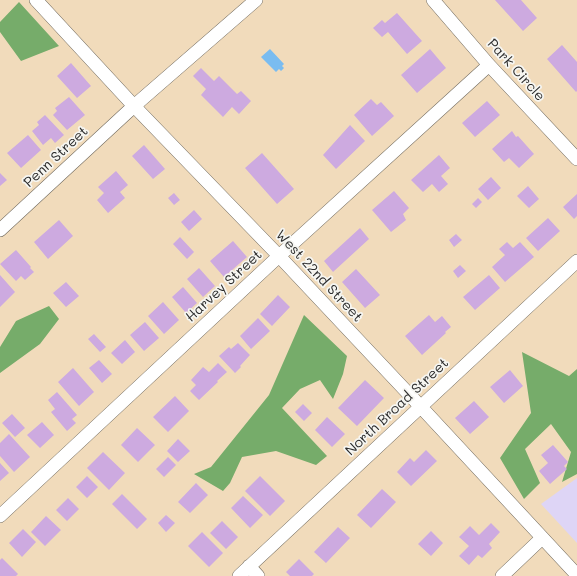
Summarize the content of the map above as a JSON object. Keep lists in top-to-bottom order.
{
  "streets": {
    "street": [
      "Park Circle",
      "Penn Street",
      "West 22nd Street",
      "Harvey Street",
      "North Broad Street"
    ]
  },
  "crossings": [
    ["Park Circle", "Harvey Street"],
    ["Penn Street", "West 22nd Street"],
    ["West 22nd Street", "Harvey Street"],
    ["West 22nd Street", "North Broad Street"]
  ]
}
